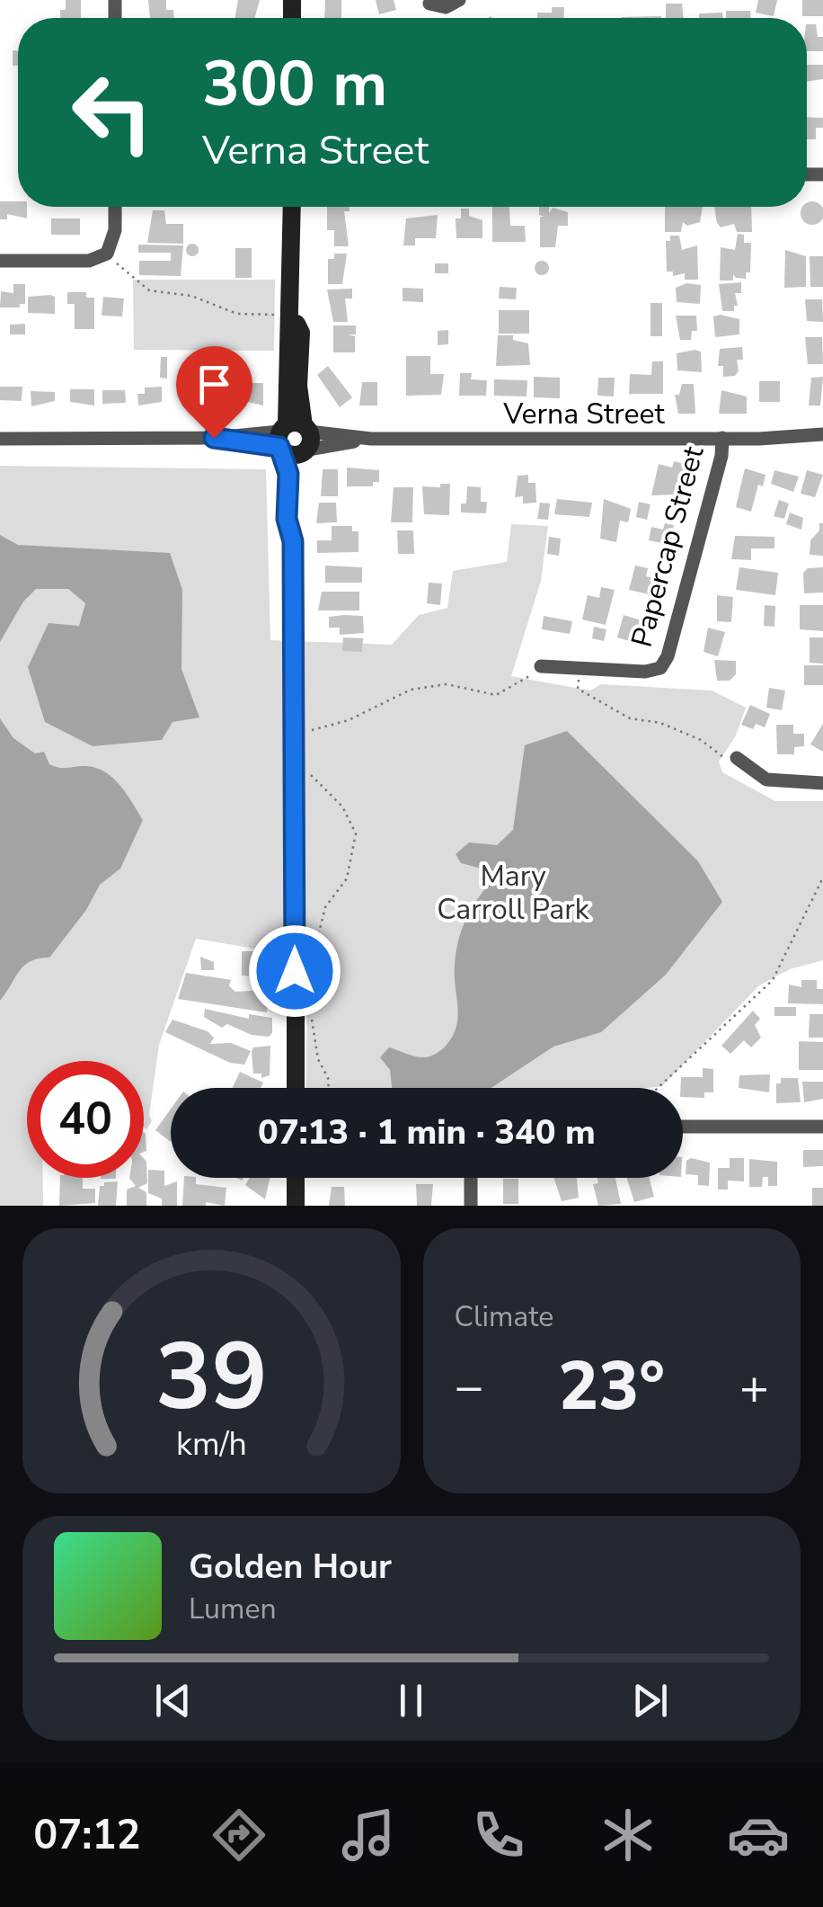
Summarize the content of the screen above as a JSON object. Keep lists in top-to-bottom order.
{
  "streets": {
    "street": ["Verna Street", "Papercap Street"]
  },
  "crossings": [
    ["Verna Street", "Papercap Street"]
  ],
  "parks": ["Mary Carroll Park"],
  "page": {
    "turn": ["300 m", "Verna Street"],
    "limit": "40",
    "trip": "07:13 · 1 min · 340 m",
    "tile": "Climate",
    "heat": ["−", "23°", "+"],
    "song": ["Golden Hour", "Lumen"],
    "tabs": "07:12",
    "gauge": ["39", "km/h"]
  }
}
